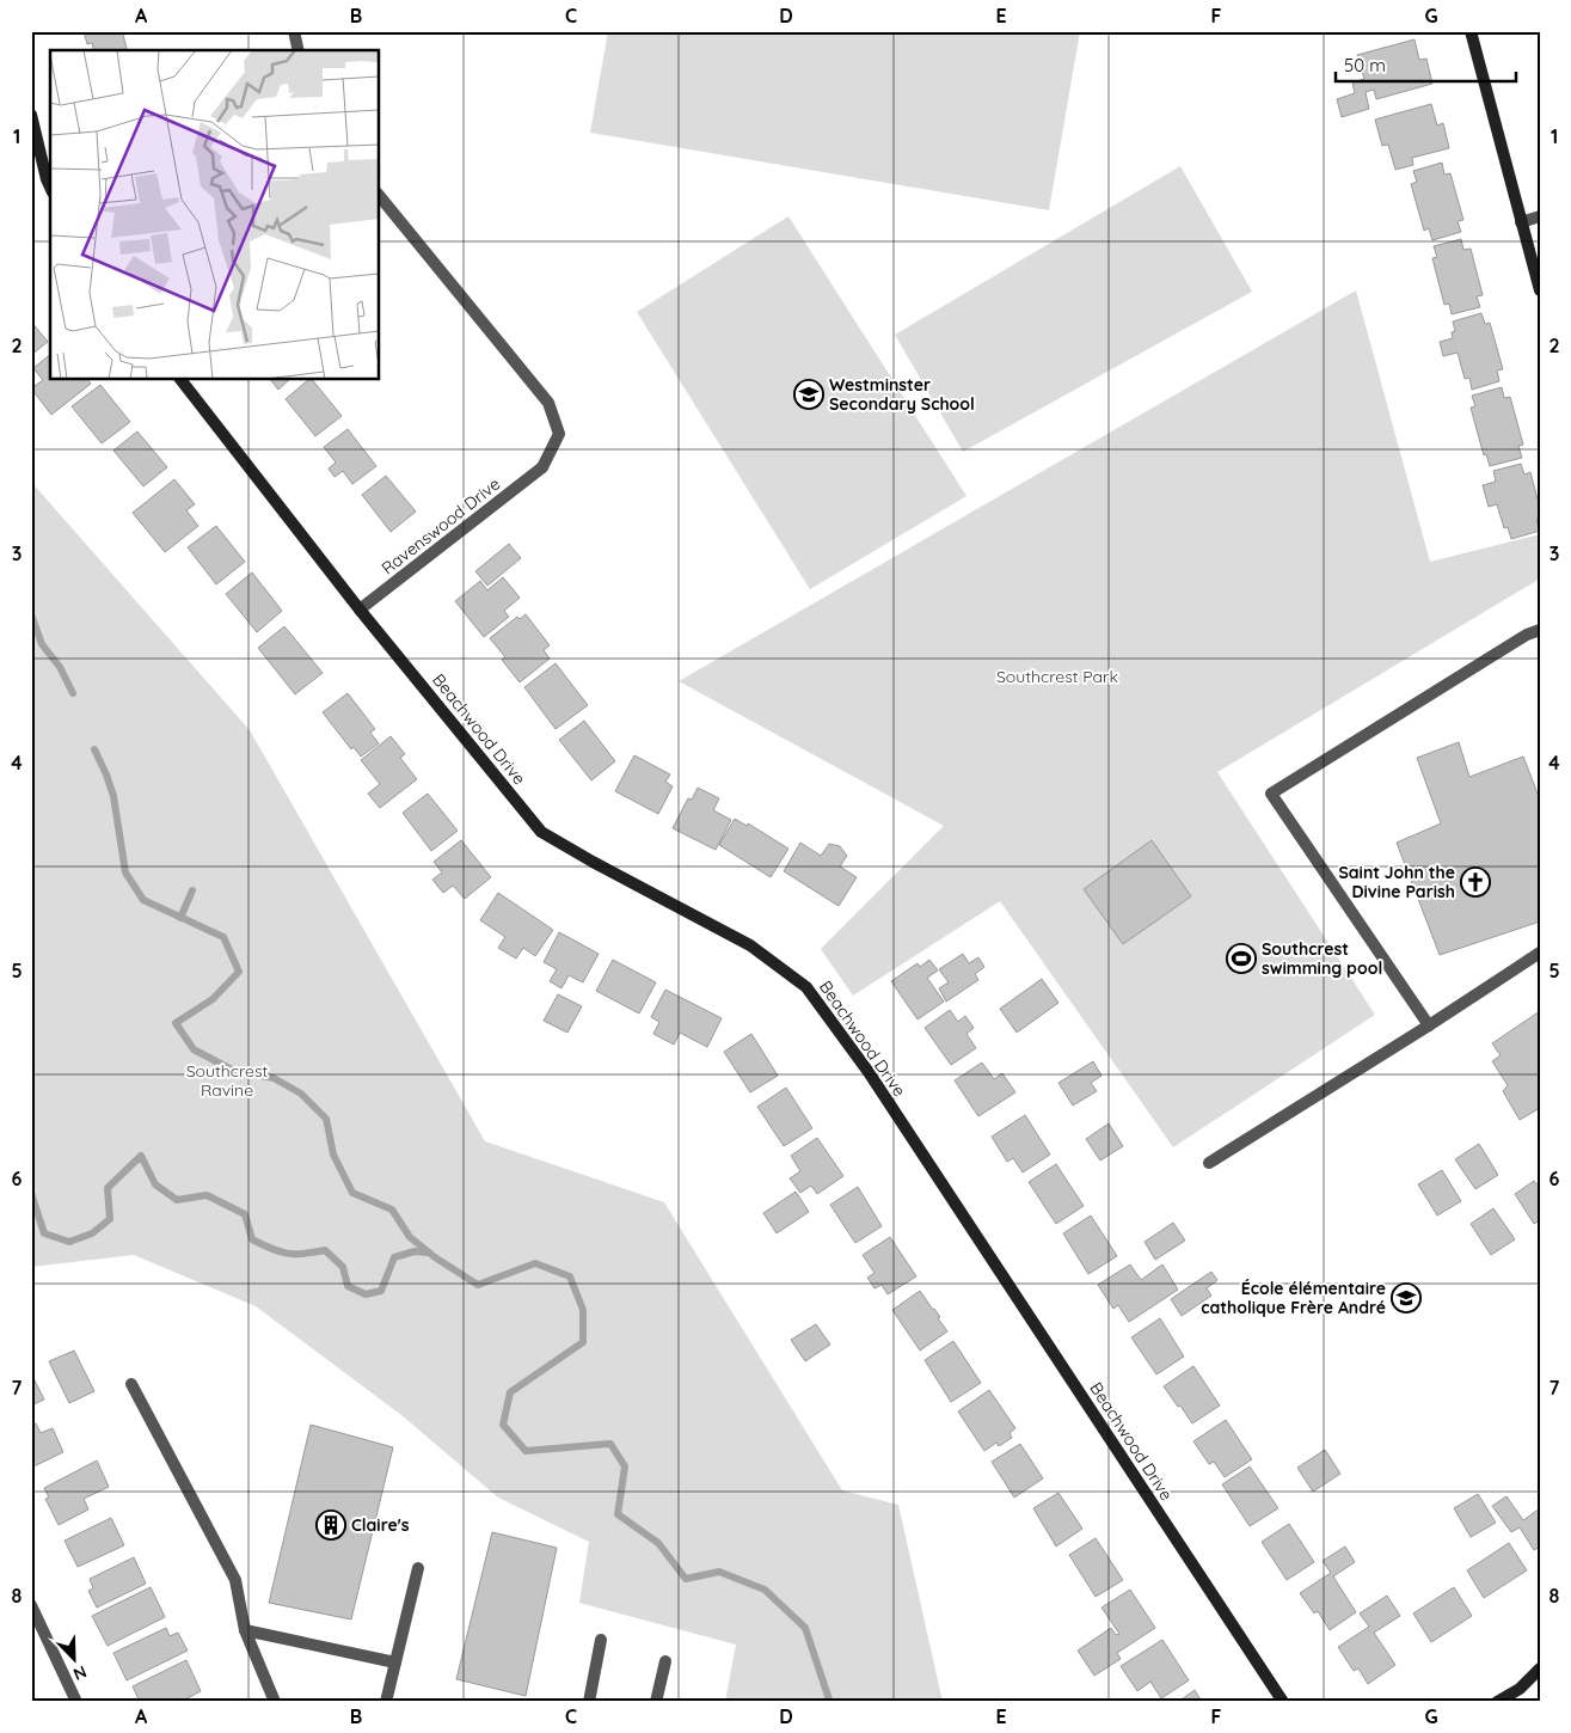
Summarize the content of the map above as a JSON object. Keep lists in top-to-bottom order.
{
  "streets": {
    "street": ["Ravenswood Drive", "Beachwood Drive"]
  },
  "crossings": [
    ["Ravenswood Drive", "Beachwood Drive"]
  ],
  "parks": ["Southcrest Park", "Southcrest Ravine"],
  "places": {
    "school or university": ["Westminster Secondary School", "École élémentaire catholique Frère André"],
    "church": ["Saint John the Divine Parish"],
    "sports": ["Southcrest swimming pool"],
    "building": ["Claire's"]
  },
  "scale_bar": "50 m",
  "north": "bottom right",
  "grid": {
    "columns": [
      "A",
      "B",
      "C",
      "D",
      "E",
      "F",
      "G"
    ],
    "rows": [
      "1",
      "2",
      "3",
      "4",
      "5",
      "6",
      "7",
      "8"
    ]
  }
}
